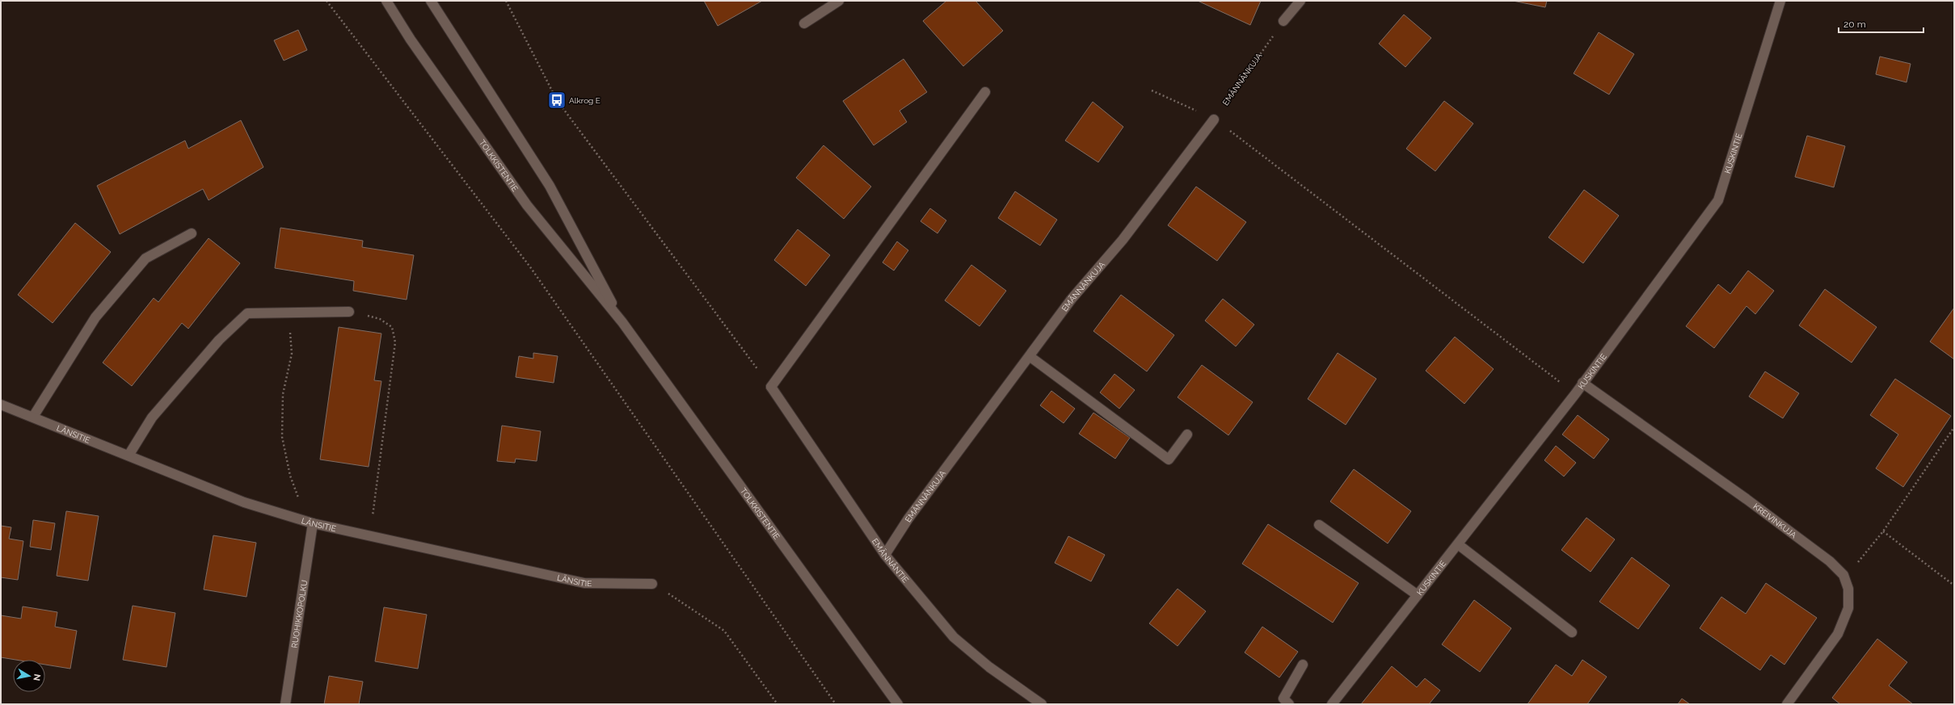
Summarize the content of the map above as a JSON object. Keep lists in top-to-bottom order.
{
  "streets": {
    "street": [
      "EMÄNNÄNKUJA",
      "KUSKINTIE",
      "TOLKKISTENTIE",
      "LÄNSITIE",
      "KREIVINKUJA",
      "EMÄNNÄNTIE",
      "RUOHIKKOPOLKU"
    ]
  },
  "crossings": [
    ["EMÄNNÄNKUJA", "EMÄNNÄNTIE"],
    ["KUSKINTIE", "KREIVINKUJA"],
    ["LÄNSITIE", "RUOHIKKOPOLKU"]
  ],
  "places": {
    "bus stop": ["Alkrog E"]
  },
  "scale_bar": "20 m",
  "north": "right"
}
